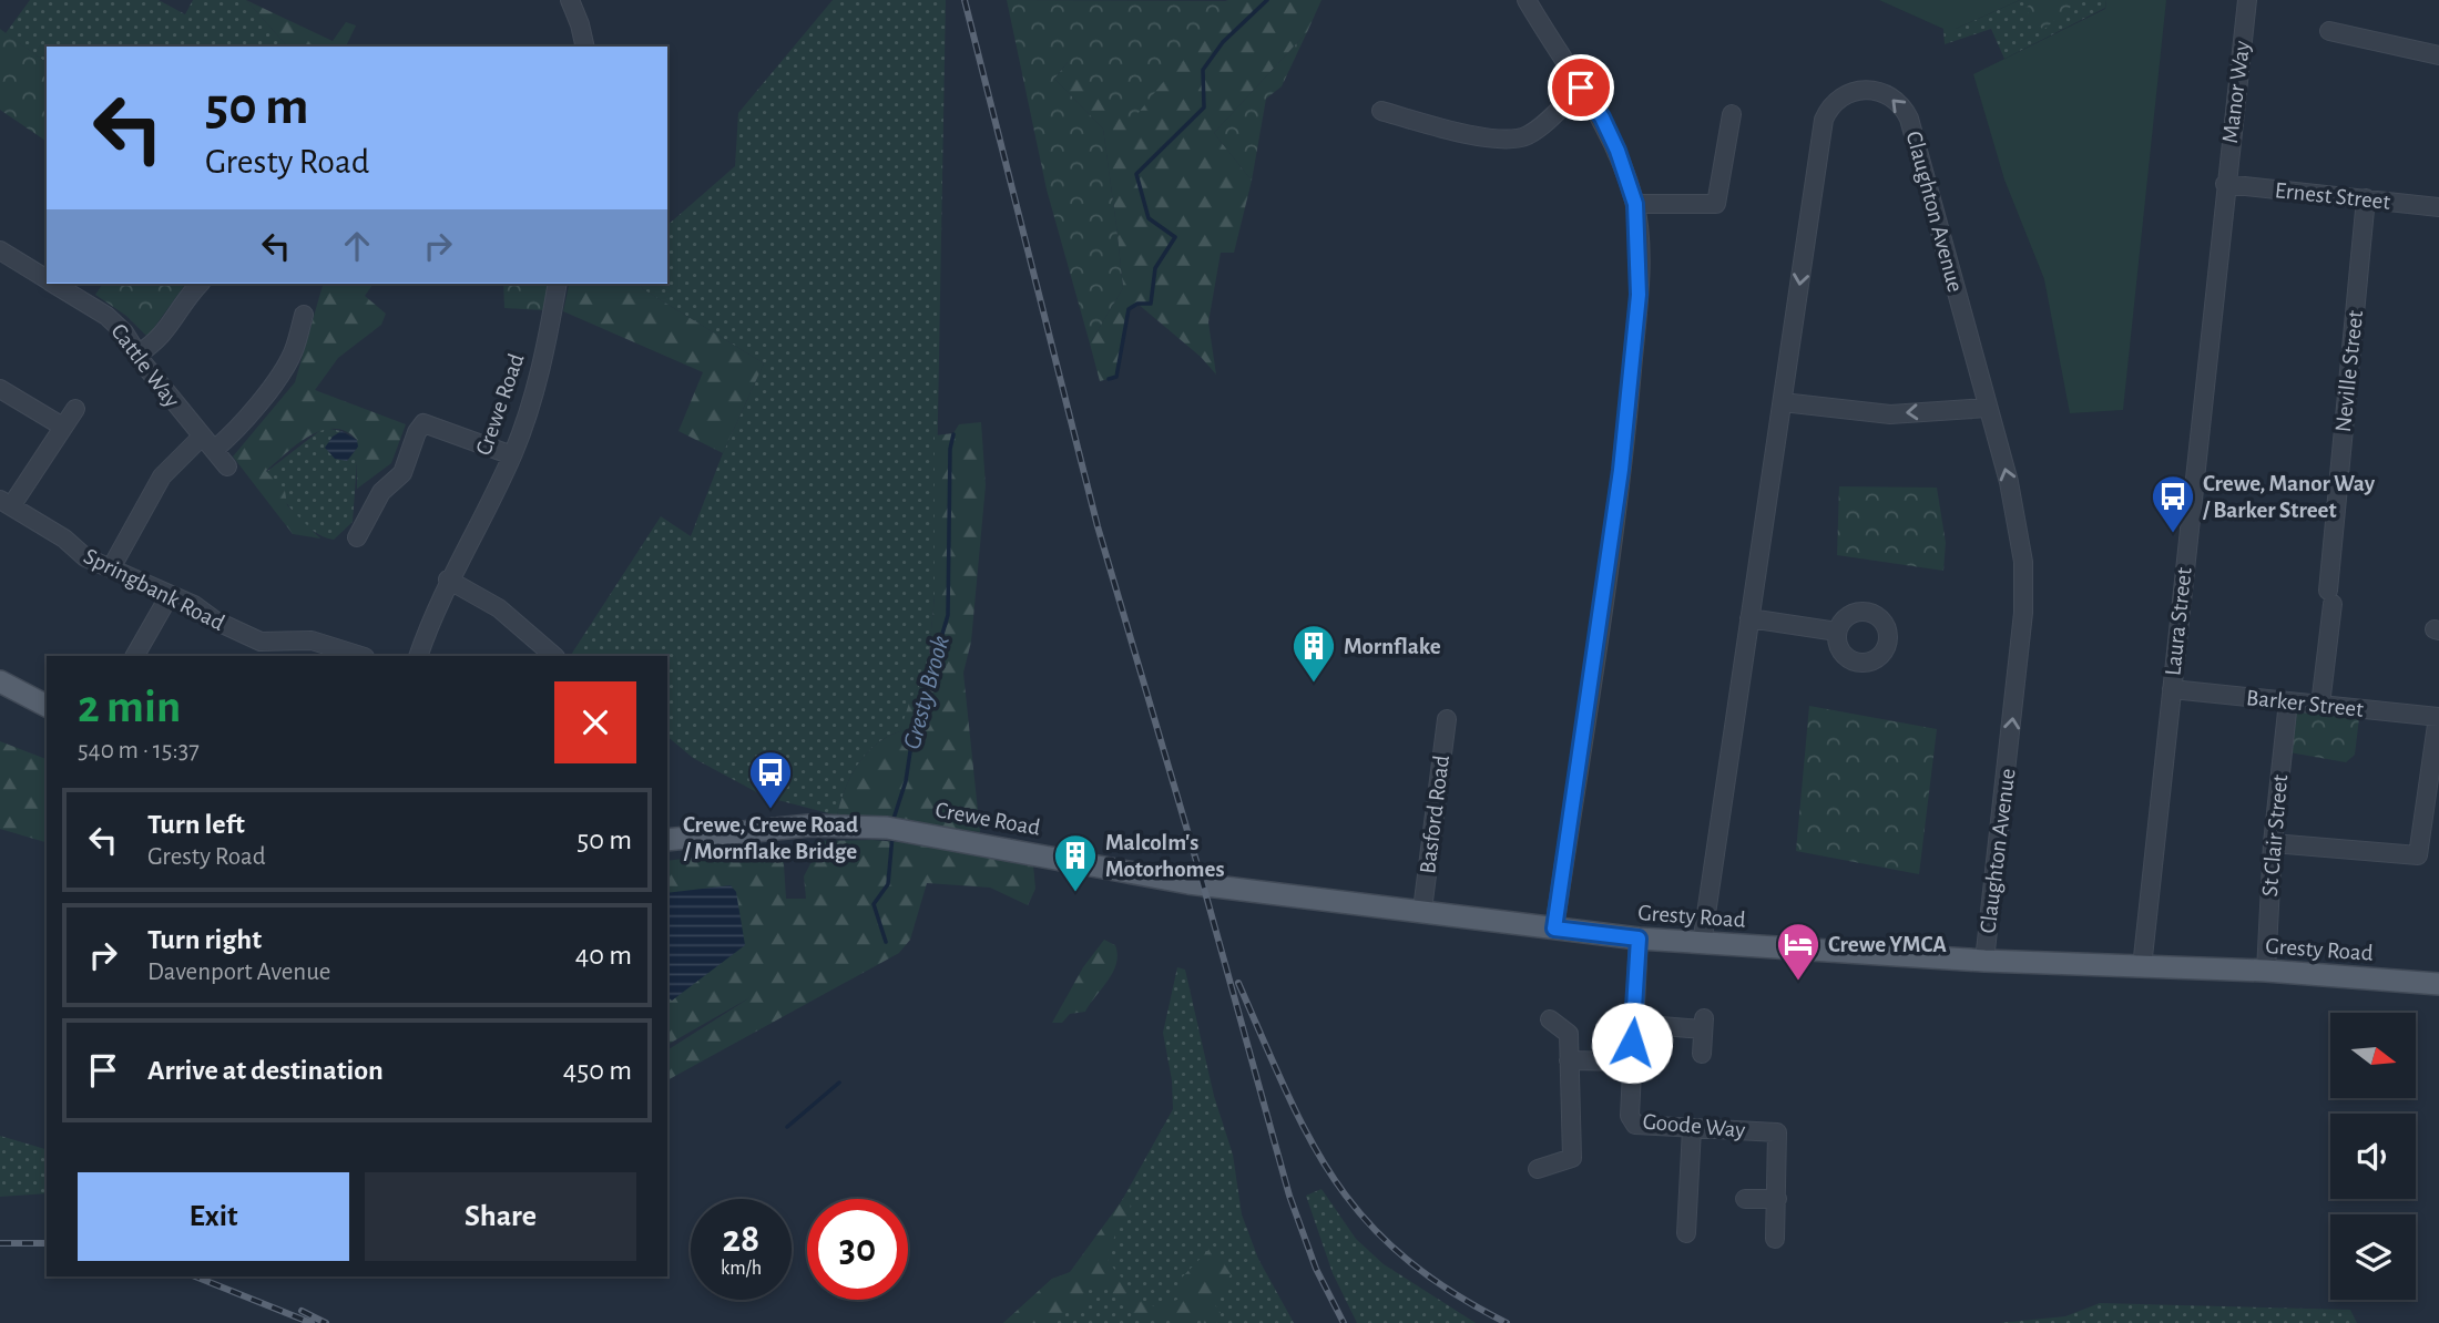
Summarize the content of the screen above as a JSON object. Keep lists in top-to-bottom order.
{
  "streets": {
    "main road": ["Crewe Road", "Gresty Road"],
    "street": [
      "Manor Way",
      "Ernest Street",
      "Claughton Avenue",
      "Cattle Way",
      "Neville Street",
      "Springbank Road",
      "Laura Street",
      "Barker Street",
      "Basford Road",
      "St Clair Street",
      "Goode Way"
    ]
  },
  "crossings": [
    ["Manor Way", "Ernest Street"],
    ["Manor Way", "Laura Street"],
    ["Ernest Street", "Neville Street"],
    ["Ernest Street", "Laura Street"],
    ["Claughton Avenue", "Gresty Road"],
    ["Neville Street", "Barker Street"],
    ["Crewe Road", "Gresty Road"],
    ["Laura Street", "Barker Street"],
    ["Laura Street", "Gresty Road"],
    ["Barker Street", "St Clair Street"],
    ["Basford Road", "Gresty Road"],
    ["St Clair Street", "Gresty Road"],
    ["Gresty Road", "Goode Way"]
  ],
  "water": ["Gresty Brook"],
  "places": {
    "bus stop": ["Crewe, Manor Way / Barker Street", "Crewe, Crewe Road / Mornflake Bridge"],
    "building": ["Mornflake", "Malcolm's Motorhomes"],
    "hotel": ["Crewe YMCA"]
  },
  "north": "right",
  "page": {
    "turn": ["50 m", "Gresty Road"],
    "heading": ["2 min", "540 m · 15:37"],
    "list": [
      {
        "name": "Turn left",
        "note": "Gresty Road",
        "value": "50 m"
      },
      {
        "name": "Turn right",
        "note": "Davenport Avenue",
        "value": "40 m"
      },
      {
        "name": "Arrive at destination",
        "value": "450 m"
      }
    ],
    "buttons": ["Exit", "Share"],
    "speed": "28 km/h",
    "limit": "30"
  }
}
